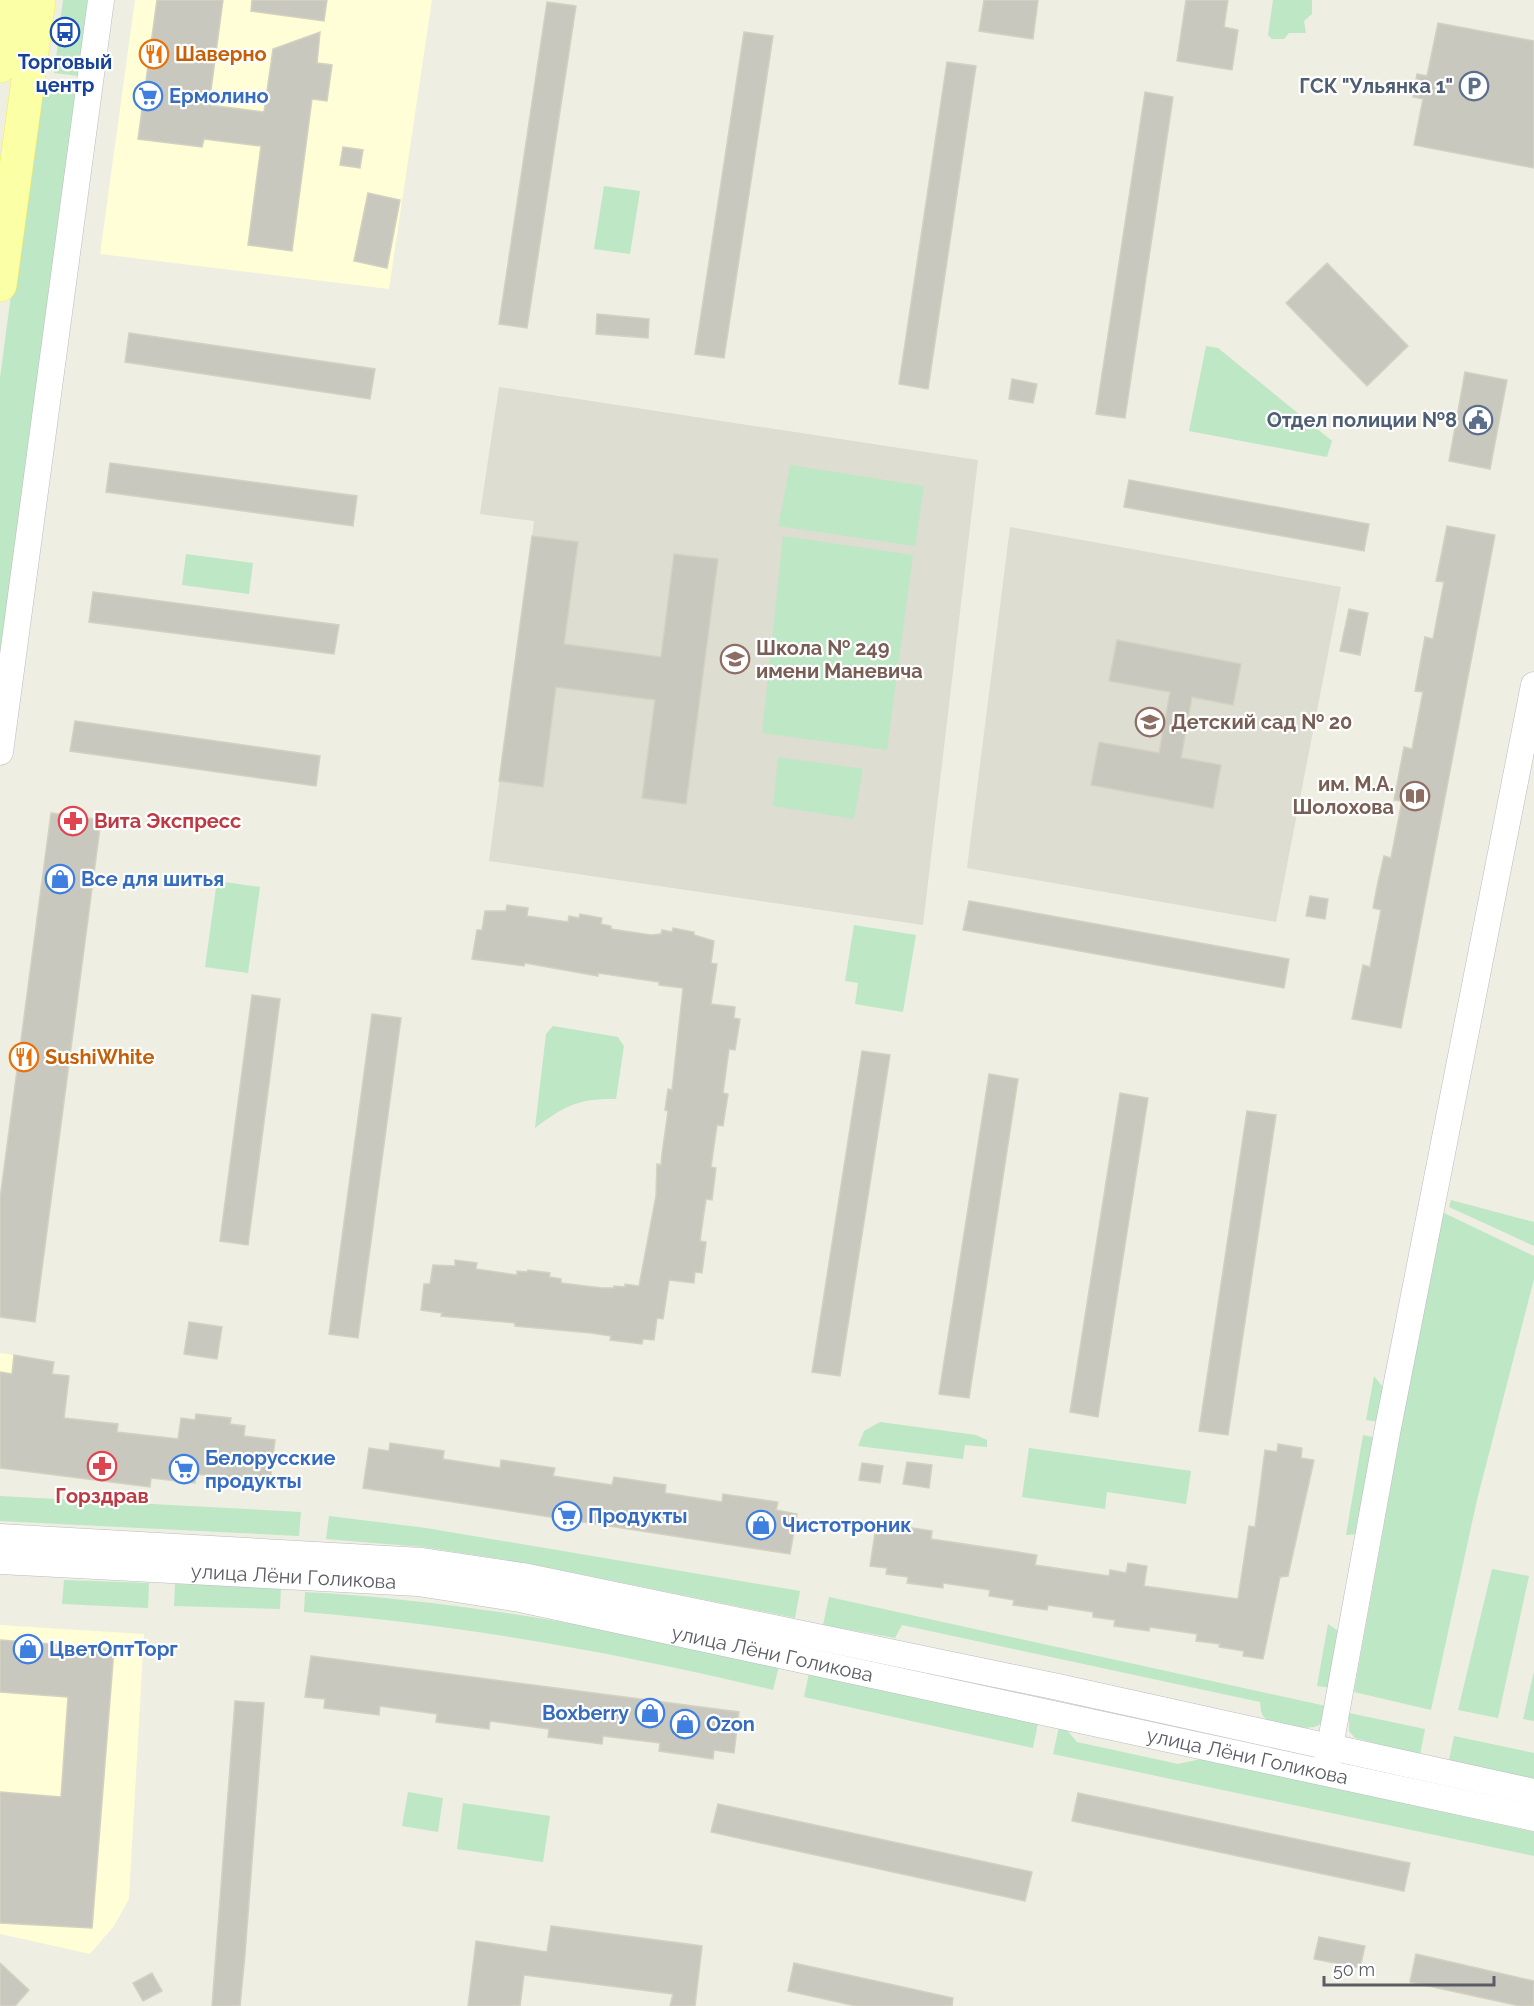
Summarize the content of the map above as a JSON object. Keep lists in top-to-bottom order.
{
  "streets": {
    "street": ["улица Лёни Голикова"]
  },
  "places": {
    "bus stop": ["Торговый центр"],
    "restaurant": ["Шаверно", "SushiWhite"],
    "parking": ["ГСК \"Ульянка 1\""],
    "supermarket": ["Ермолино", "Белорусские продукты", "Продукты"],
    "public building": ["Отдел полиции №8"],
    "school or university": ["Школа № 249 имени Маневича", "Детский сад № 20"],
    "library": ["им. М.А. Шолохова"],
    "pharmacy": ["Вита Экспресс", "Горздрав"],
    "shop": [
      "Все для шитья",
      "Чистотроник",
      "ЦветОптТорг",
      "Boxberry",
      "Ozon"
    ]
  },
  "scale_bar": "50 m"
}
